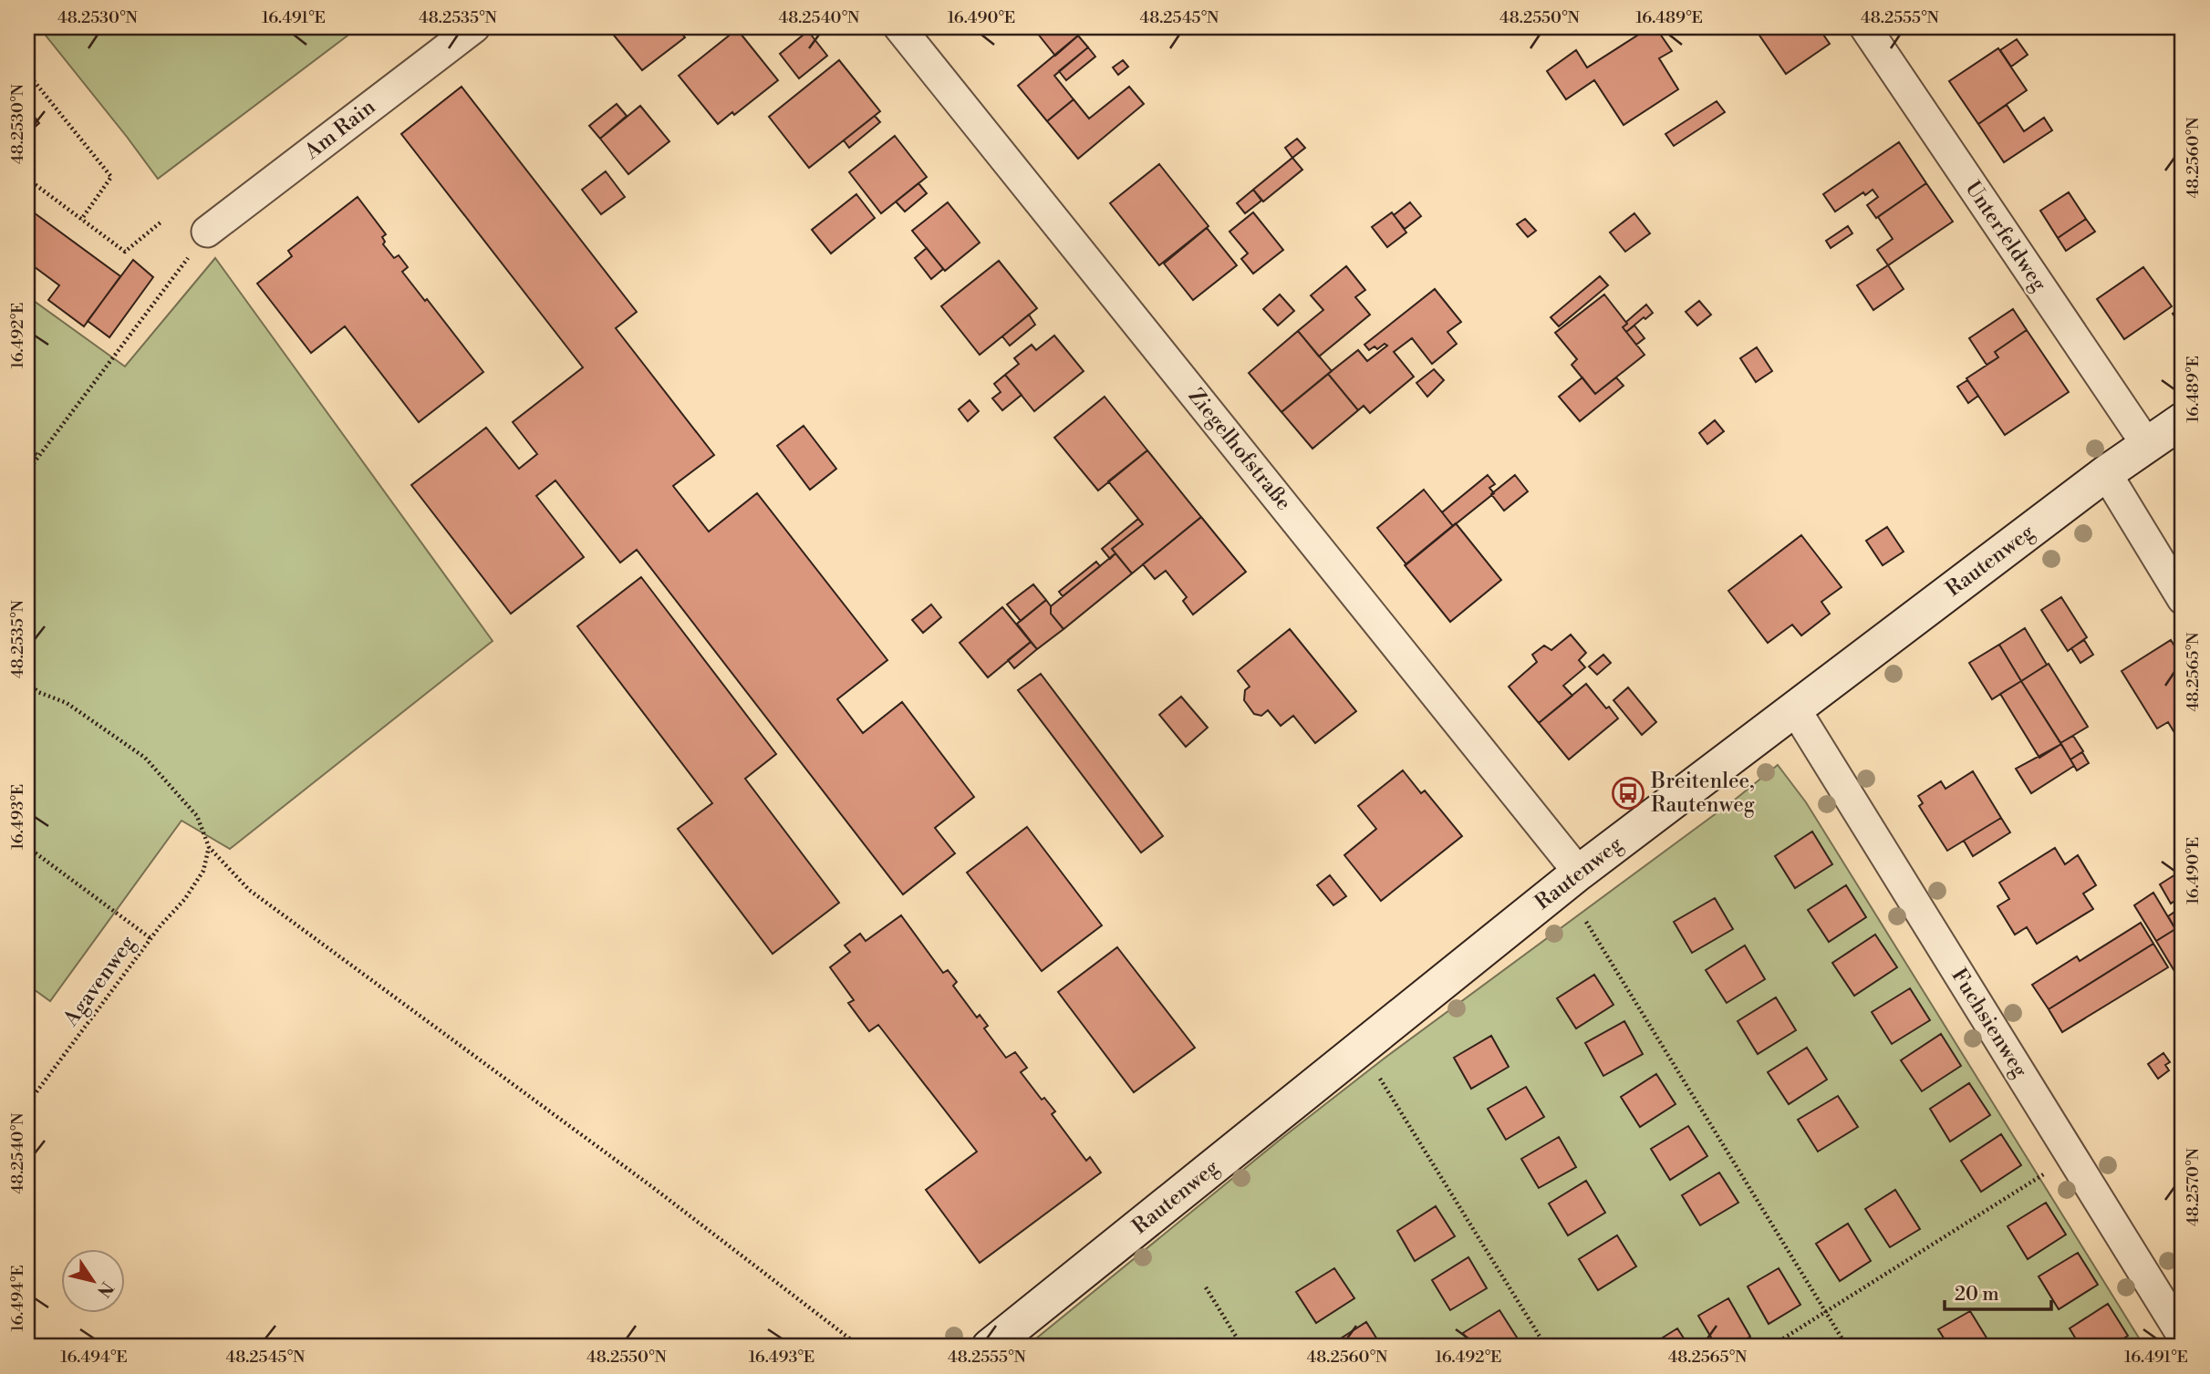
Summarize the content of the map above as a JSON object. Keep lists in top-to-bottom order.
{
  "streets": {
    "street": [
      "Am Rain",
      "Unterfeldweg",
      "Ziegelhofstraße",
      "Rautenweg",
      "Fuchsienweg"
    ],
    "path": ["Agavenweg"]
  },
  "crossings": [
    ["Unterfeldweg", "Rautenweg"],
    ["Ziegelhofstraße", "Rautenweg"],
    ["Rautenweg", "Fuchsienweg"]
  ],
  "places": {
    "bus stop": ["Breitenlee, Rautenweg"]
  },
  "scale_bar": "20 m",
  "north": "bottom right",
  "coordinates": [
    "48.2530°N",
    "16.491°E",
    "48.2535°N",
    "48.2540°N",
    "16.490°E",
    "48.2545°N",
    "48.2550°N",
    "16.489°E",
    "48.2555°N",
    "48.2560°N",
    "16.492°E",
    "48.2565°N",
    "16.493°E",
    "48.2570°N",
    "16.494°E"
  ]
}
